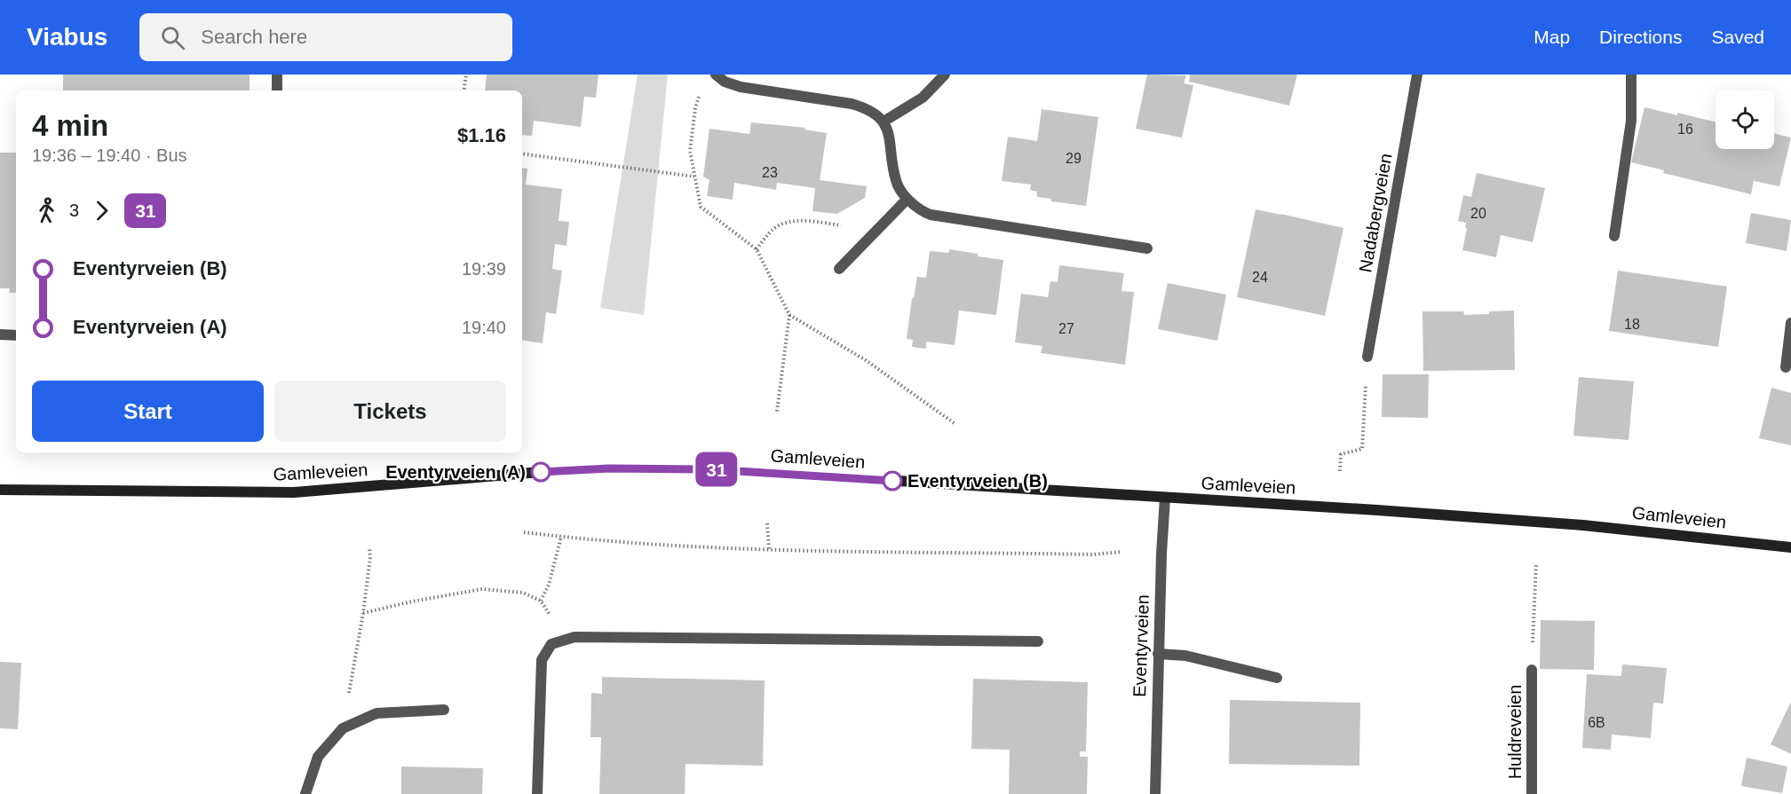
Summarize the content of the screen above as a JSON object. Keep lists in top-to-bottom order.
{
  "streets": {
    "main road": ["Gamleveien"],
    "street": ["Nadabergveien", "Eventyrveien", "Huldreveien"]
  },
  "crossings": [
    ["Gamleveien", "Eventyrveien"]
  ],
  "places": ["Eventyrveien (A)", "Eventyrveien (B)"],
  "lines": ["bus line 31"],
  "house_numbers": [
    "16",
    "29",
    "23",
    "20",
    "24",
    "18",
    "27",
    "6B"
  ],
  "page": {
    "header": "Viabus",
    "search": "Search here",
    "nav": ["Map", "Directions", "Saved"],
    "on_map": "31",
    "heading": ["4 min", "19:36 – 19:40 · Bus", "$1.16"],
    "legs": ["3", "31"],
    "list": [
      {
        "name": "Eventyrveien (B)",
        "value": "19:39"
      },
      {
        "name": "Eventyrveien (A)",
        "value": "19:40"
      }
    ],
    "buttons": ["Start", "Tickets"]
  }
}
